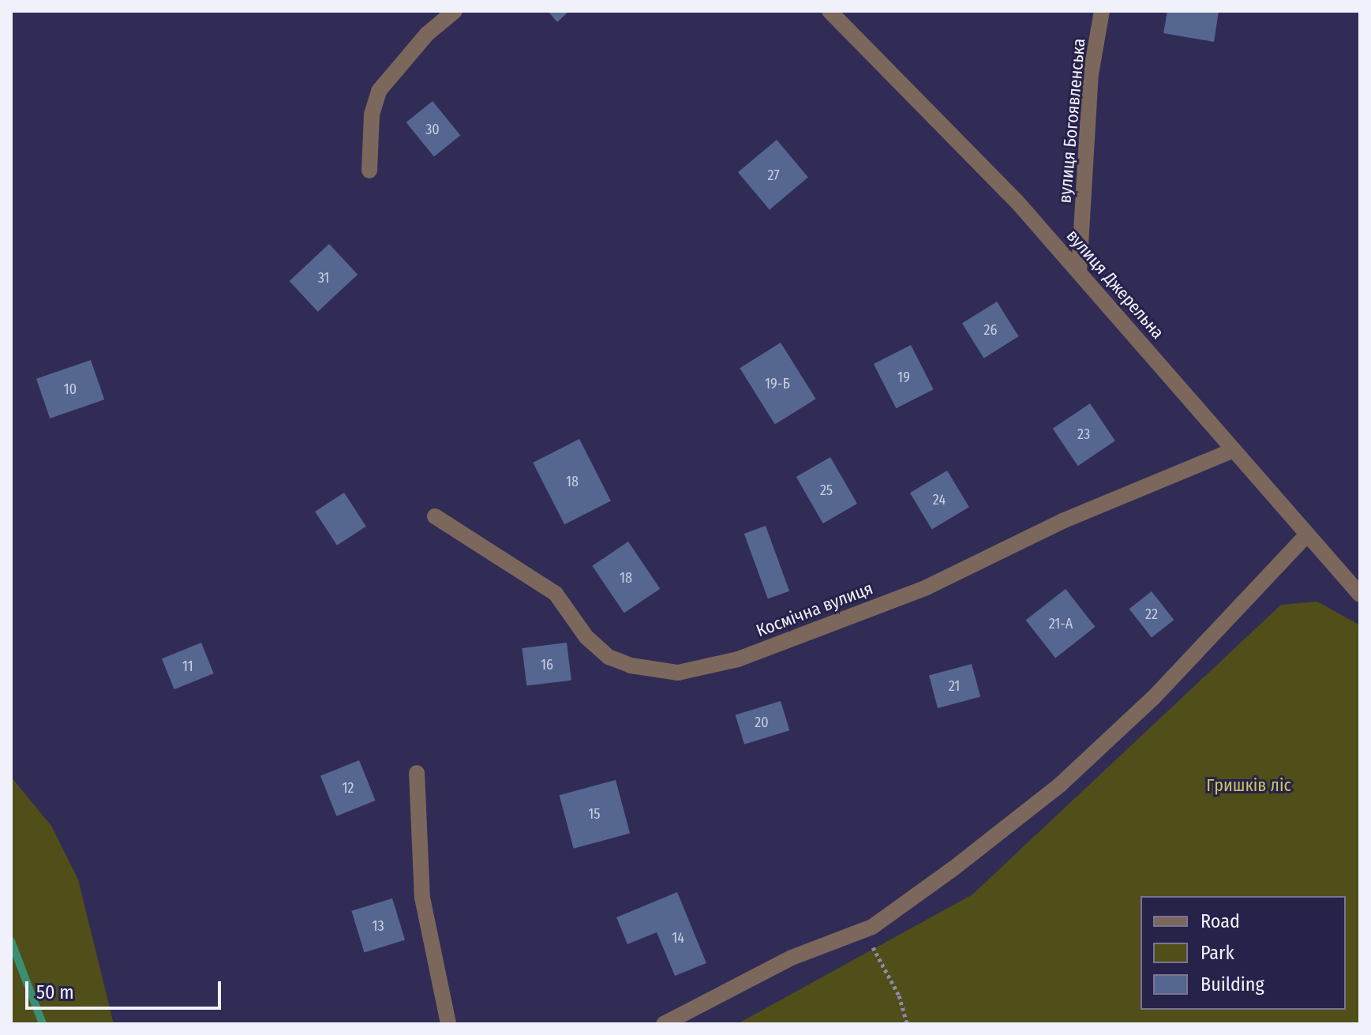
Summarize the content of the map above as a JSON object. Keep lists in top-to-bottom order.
{
  "streets": {
    "street": ["вулиця Богоявленська", "вулиця Джерельна", "Космічна вулиця"]
  },
  "crossings": [
    ["вулиця Богоявленська", "вулиця Джерельна"],
    ["вулиця Джерельна", "Космічна вулиця"]
  ],
  "parks": ["Гришків ліс"],
  "house_numbers": [
    "30",
    "27",
    "31",
    "26",
    "19",
    "19-Б",
    "10",
    "23",
    "18",
    "25",
    "24",
    "18",
    "22",
    "21-А",
    "16",
    "11",
    "21",
    "20",
    "12",
    "15",
    "13",
    "14"
  ],
  "legend": ["Road", "Park", "Building"],
  "scale_bar": "50 m"
}
